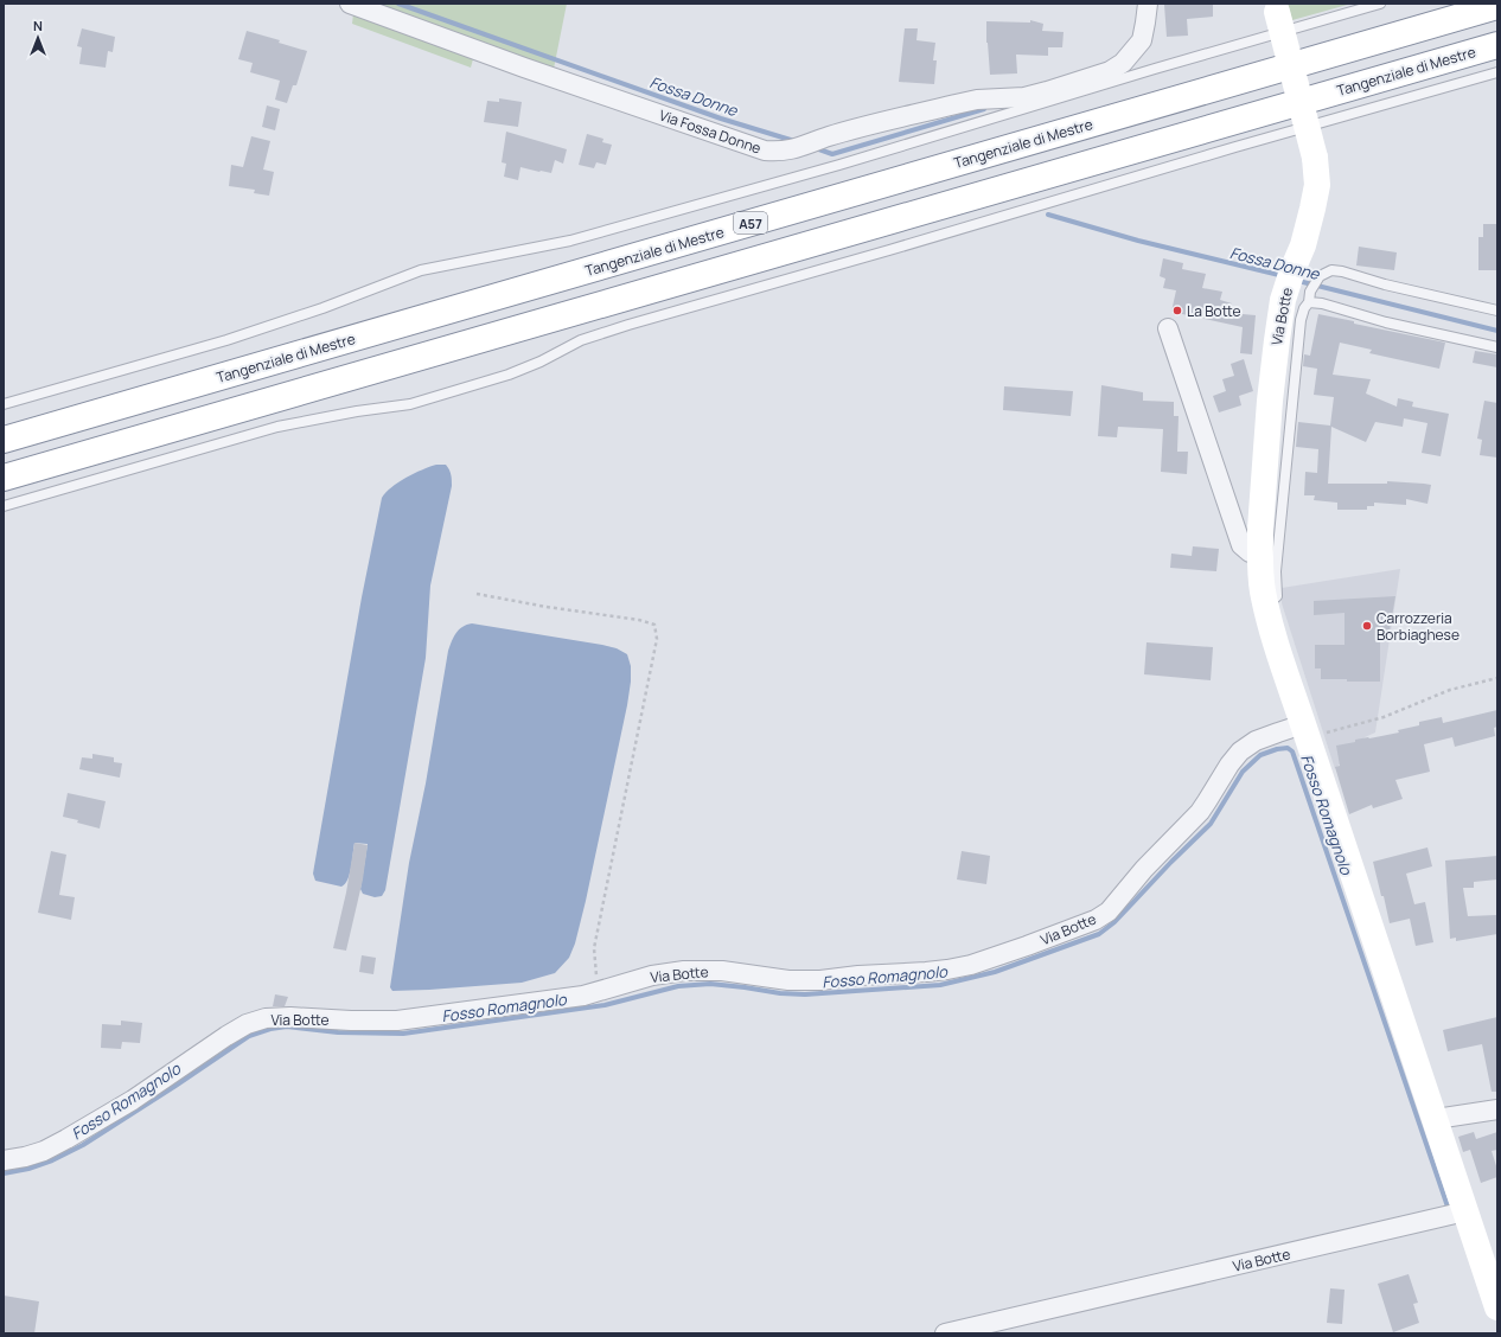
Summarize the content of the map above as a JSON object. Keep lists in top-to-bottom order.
{
  "streets": {
    "main road": ["Tangenziale di Mestre", "A57", "Via Botte"],
    "street": ["Via Fossa Donne"]
  },
  "water": ["Fossa Donne", "Fosso Romagnolo"],
  "places": ["La Botte", "Carrozzeria Borbiaghese"],
  "north": "top"
}
